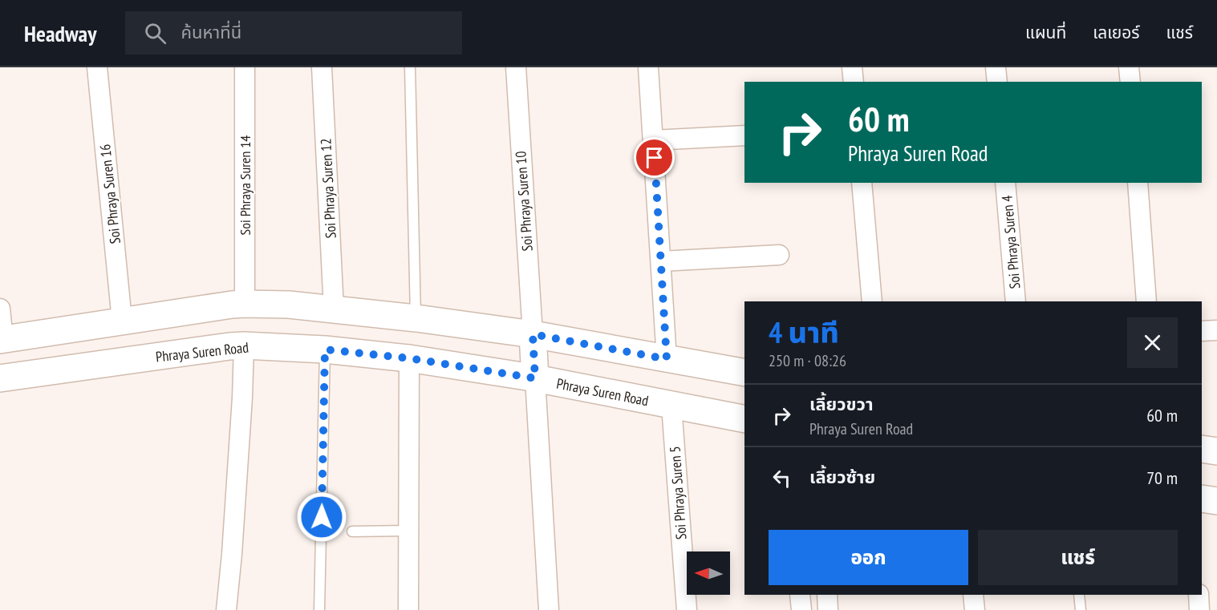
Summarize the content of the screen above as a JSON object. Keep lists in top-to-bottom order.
{
  "streets": {
    "street": [
      "Soi Phraya Suren 14",
      "Soi Phraya Suren 12",
      "Soi Phraya Suren 16",
      "Soi Phraya Suren 10",
      "Soi Phraya Suren 4",
      "Phraya Suren Road",
      "Soi Phraya Suren 5"
    ]
  },
  "crossings": [
    ["Phraya Suren Road", "Soi Phraya Suren 5"]
  ],
  "north": "left",
  "page": {
    "header": "Headway",
    "search": "ค้นหาที่นี่",
    "nav": ["แผนที่", "เลเยอร์", "แชร์"],
    "turn": ["60 m", "Phraya Suren Road"],
    "heading": ["4 นาที", "250 m · 08:26"],
    "list": [
      {
        "name": "เลี้ยวขวา",
        "note": "Phraya Suren Road",
        "value": "60 m"
      },
      {
        "name": "เลี้ยวซ้าย",
        "value": "70 m"
      }
    ],
    "buttons": ["ออก", "แชร์"]
  }
}
